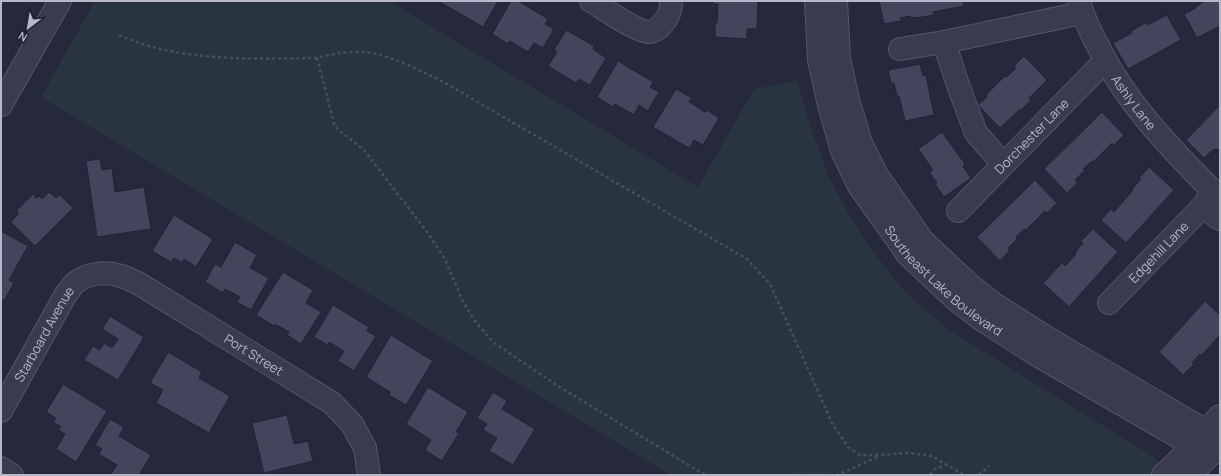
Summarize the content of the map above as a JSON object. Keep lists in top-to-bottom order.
{
  "streets": {
    "street": [
      "Ashly Lane",
      "Dorchester Lane",
      "Edgehill Lane",
      "Southeast Lake Boulevard",
      "Starboard Avenue",
      "Port Street"
    ]
  },
  "crossings": [
    ["Ashly Lane", "Dorchester Lane"],
    ["Ashly Lane", "Edgehill Lane"],
    ["Starboard Avenue", "Port Street"]
  ],
  "north": "bottom left"
}
